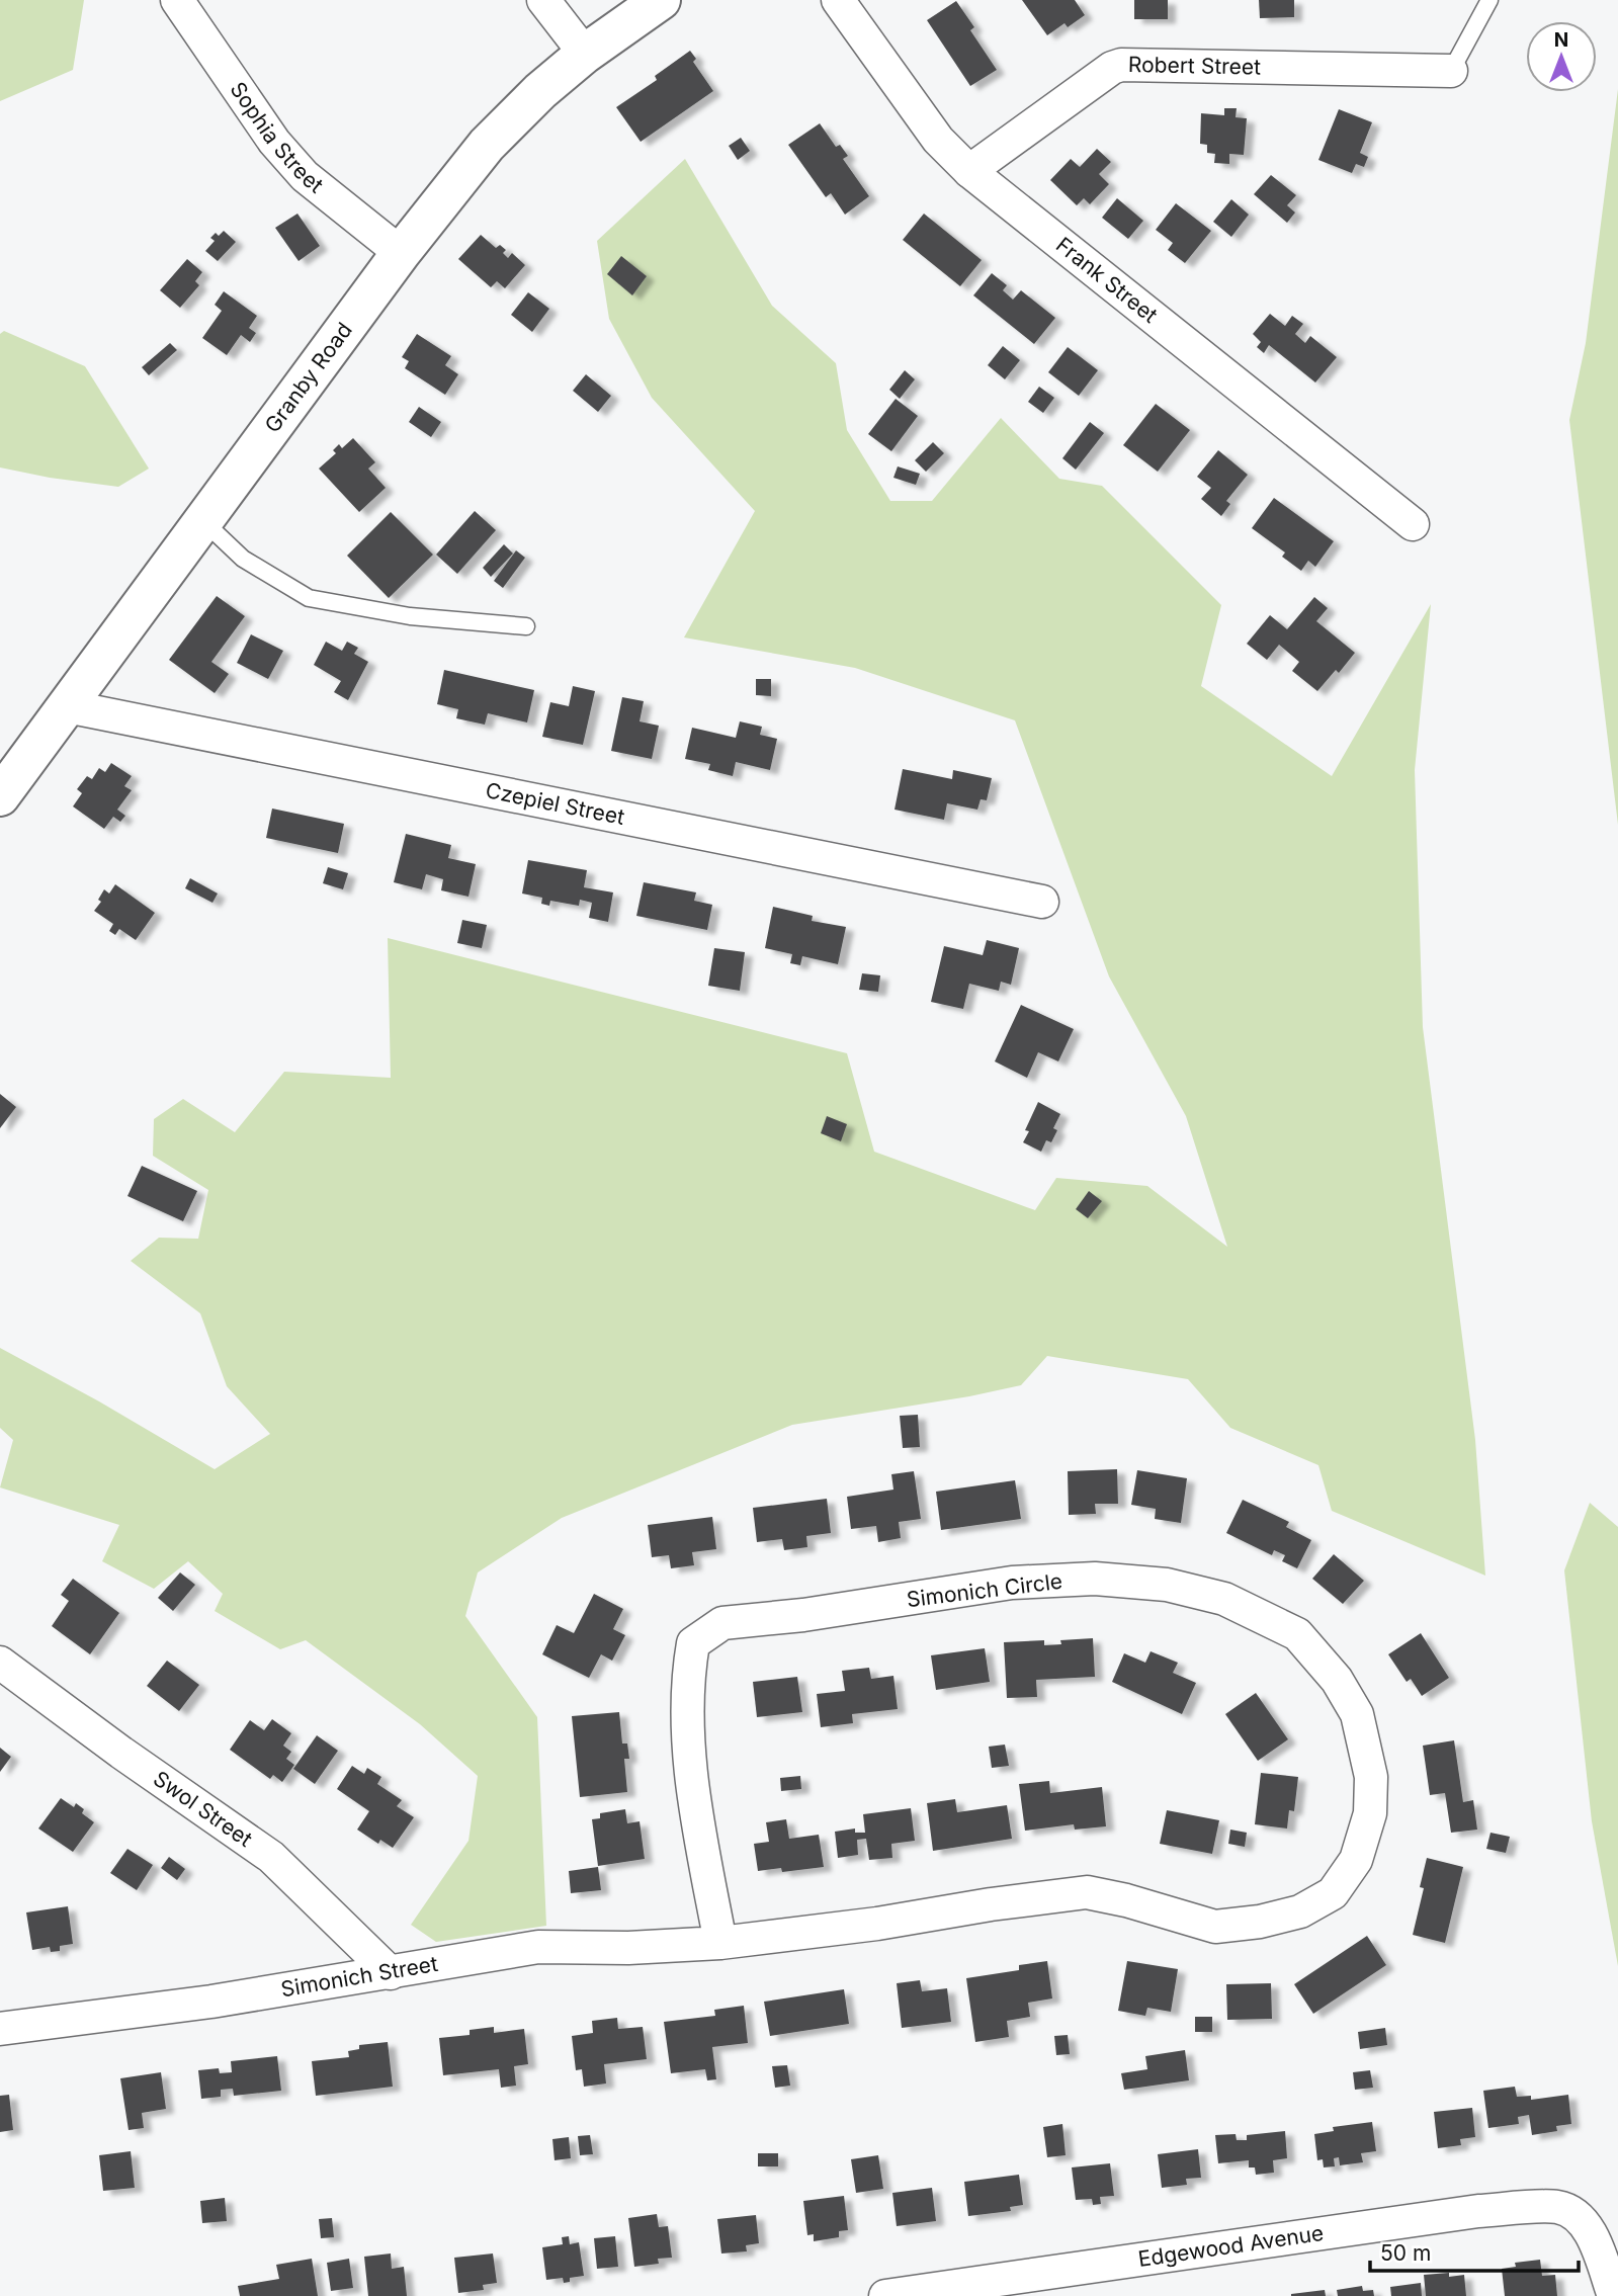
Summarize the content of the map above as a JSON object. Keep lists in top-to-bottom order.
{
  "streets": {
    "main road": ["Granby Road"],
    "street": [
      "Robert Street",
      "Sophia Street",
      "Frank Street",
      "Czepiel Street",
      "Simonich Circle",
      "Swol Street",
      "Simonich Street",
      "Edgewood Avenue"
    ]
  },
  "crossings": [
    ["Robert Street", "Frank Street"],
    ["Sophia Street", "Granby Road"],
    ["Granby Road", "Czepiel Street"],
    ["Simonich Circle", "Simonich Street"],
    ["Swol Street", "Simonich Street"]
  ],
  "scale_bar": "50 m",
  "north": "top"
}
